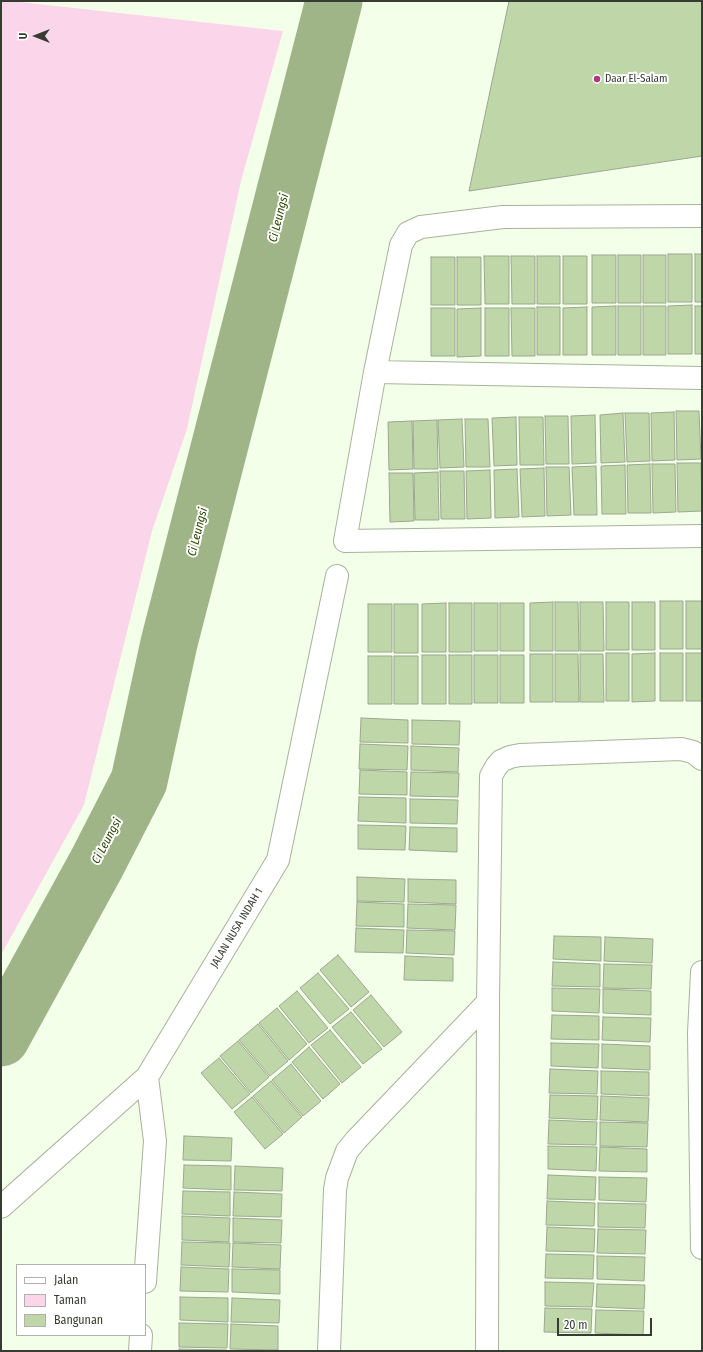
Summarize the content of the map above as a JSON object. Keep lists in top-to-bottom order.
{
  "streets": {
    "street": ["JALAN NUSA INDAH 1"]
  },
  "water": ["Ci Leungsi"],
  "places": ["Daar El-Salam"],
  "legend": ["Jalan", "Taman", "Bangunan"],
  "scale_bar": "20 m",
  "north": "left"
}
